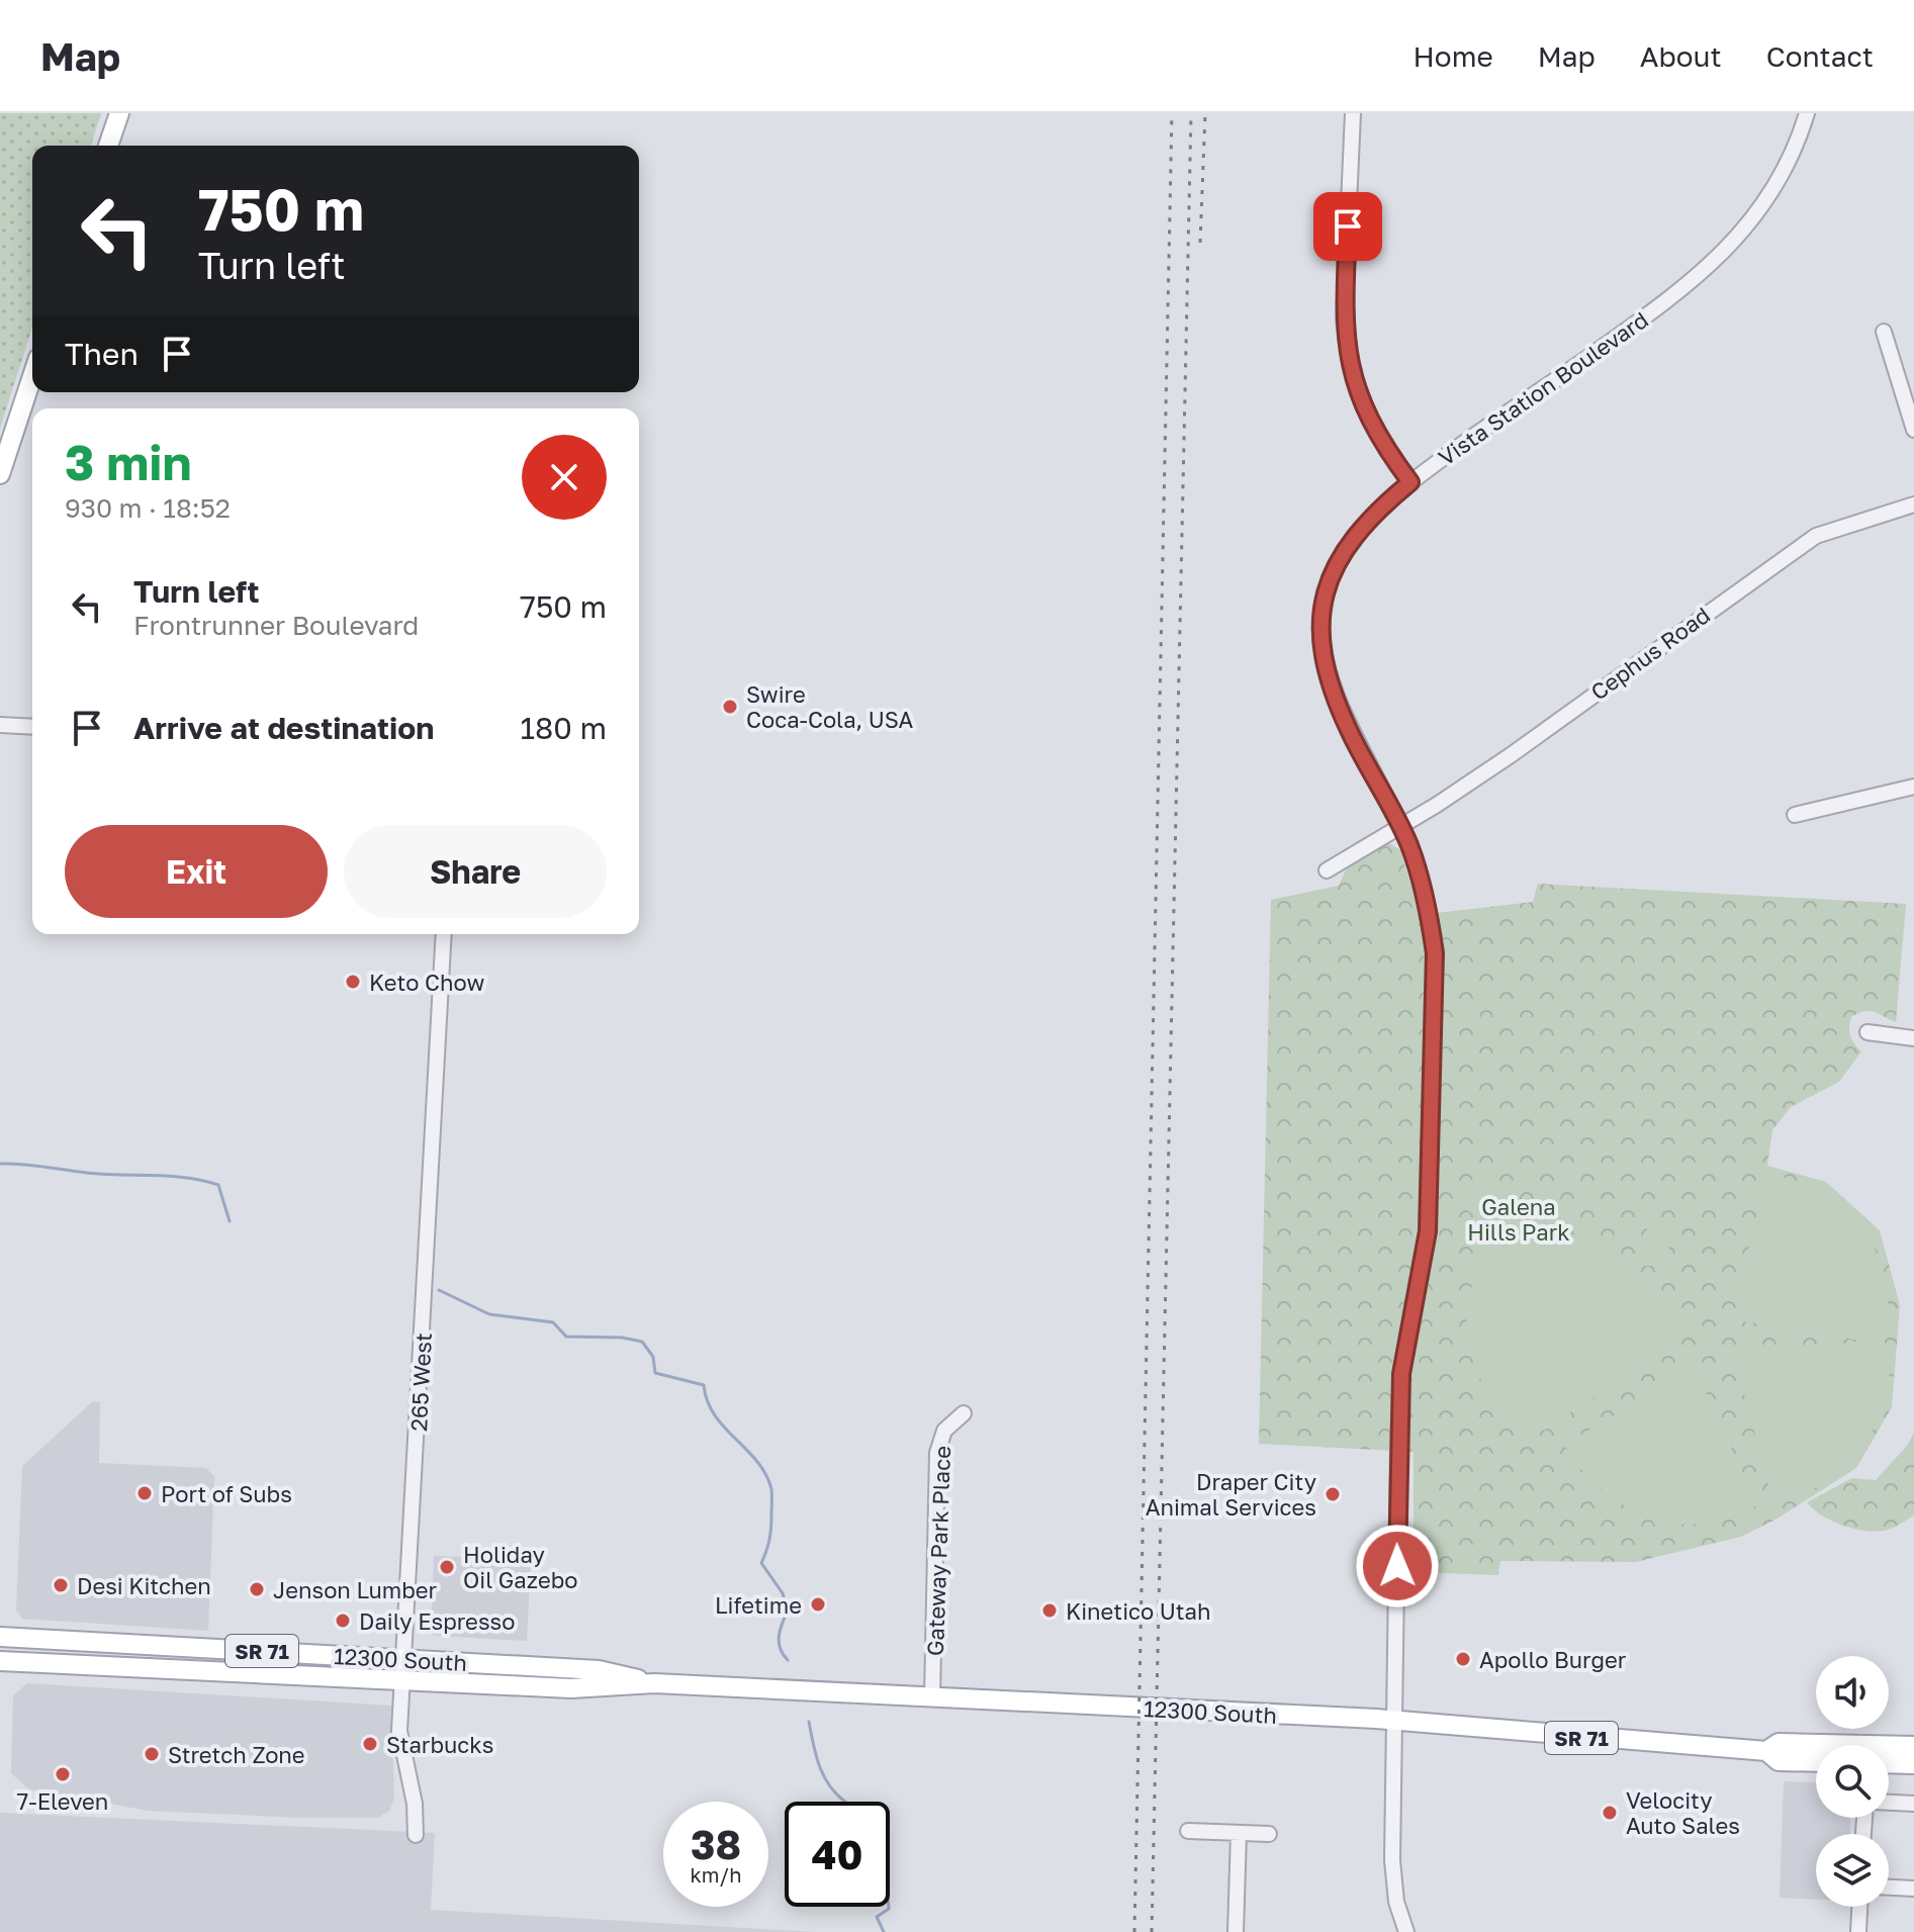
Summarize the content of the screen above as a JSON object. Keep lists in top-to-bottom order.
{
  "streets": {
    "main road": ["SR 71", "12300 South"],
    "street": [
      "Vista Station Boulevard",
      "Cephus Road",
      "265 West",
      "Gateway Park Place"
    ]
  },
  "crossings": [
    ["Vista Station Boulevard", "Cephus Road"],
    ["Vista Station Boulevard", "12300 South"],
    ["265 West", "12300 South"],
    ["Gateway Park Place", "12300 South"]
  ],
  "parks": ["Galena Hills Park"],
  "places": [
    "Swire Coca-Cola, USA",
    "Keto Chow",
    "Port of Subs",
    "Draper City Animal Services",
    "Holiday Oil Gazebo",
    "Desi Kitchen",
    "Jenson Lumber",
    "Lifetime",
    "Kinetico Utah",
    "Daily Espresso",
    "Apollo Burger",
    "Starbucks",
    "Stretch Zone",
    "7-Eleven",
    "Velocity Auto Sales"
  ],
  "page": {
    "header": "Map",
    "nav": [
      "Home",
      "Map",
      "About",
      "Contact"
    ],
    "turn": ["750 m", "Turn left"],
    "then": "Then",
    "heading": ["3 min", "930 m · 18:52"],
    "list": [
      {
        "name": "Turn left",
        "note": "Frontrunner Boulevard",
        "value": "750 m"
      },
      {
        "name": "Arrive at destination",
        "value": "180 m"
      }
    ],
    "buttons": ["Exit", "Share"],
    "speed": "38 km/h",
    "limit": "40"
  }
}
